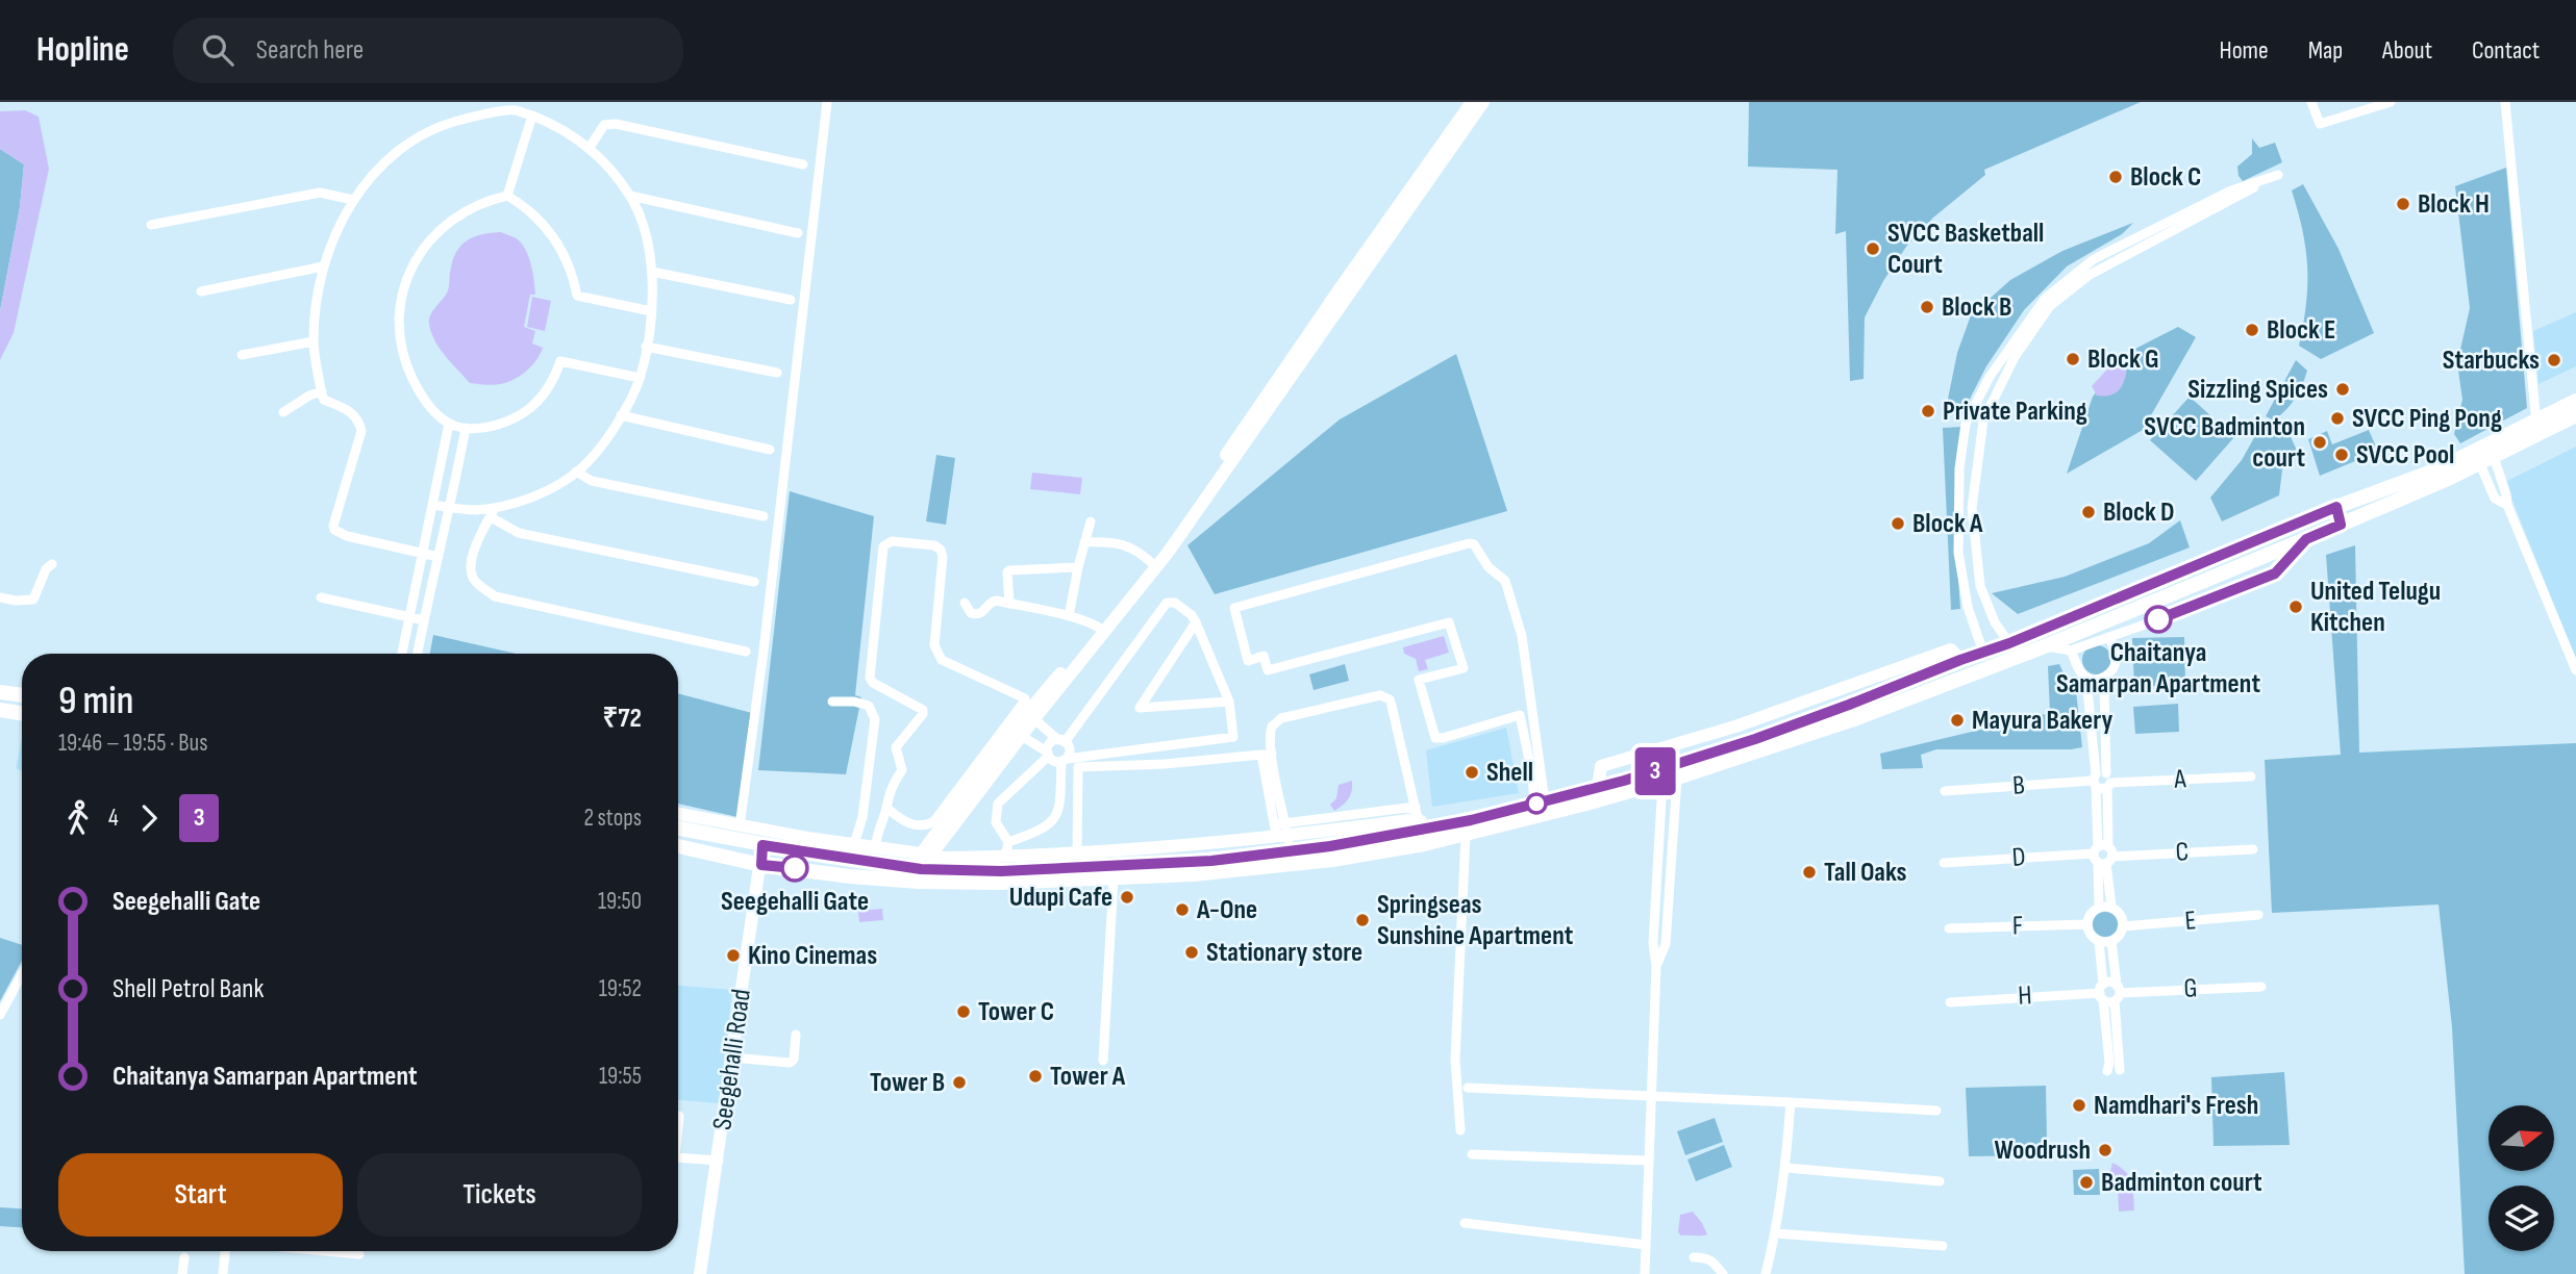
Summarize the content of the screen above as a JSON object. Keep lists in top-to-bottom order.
{
  "streets": {
    "street": [
      "A",
      "B",
      "C",
      "D",
      "E",
      "F",
      "G",
      "H",
      "Seegehalli Road"
    ]
  },
  "crossings": [
    ["C", "D"],
    ["E", "F"]
  ],
  "places": [
    "Block C",
    "Block H",
    "SVCC Basketball Court",
    "Block B",
    "Block E",
    "Block G",
    "Starbucks",
    "Sizzling Spices",
    "Private Parking",
    "SVCC Ping Pong",
    "SVCC Badminton court",
    "SVCC Pool",
    "Block D",
    "Block A",
    "United Telugu Kitchen",
    "Chaitanya Samarpan Apartment",
    "Mayura Bakery",
    "Shell",
    "Seegehalli Gate",
    "Tall Oaks",
    "Udupi Cafe",
    "A-One",
    "Springseas Sunshine Apartment",
    "Stationary store",
    "Kino Cinemas",
    "Tower C",
    "Tower A",
    "Tower B",
    "Namdhari's Fresh",
    "Woodrush",
    "Badminton court"
  ],
  "lines": ["bus line 3"],
  "north": "right",
  "page": {
    "header": "Hopline",
    "search": "Search here",
    "nav": [
      "Home",
      "Map",
      "About",
      "Contact"
    ],
    "on_map": "3",
    "heading": ["9 min", "19:46 – 19:55 · Bus", "₹72"],
    "legs": ["4", "3", "2 stops"],
    "list": [
      {
        "name": "Seegehalli Gate",
        "value": "19:50"
      },
      {
        "name": "Shell Petrol Bank",
        "value": "19:52"
      },
      {
        "name": "Chaitanya Samarpan Apartment",
        "value": "19:55"
      }
    ],
    "buttons": ["Start", "Tickets"]
  }
}
